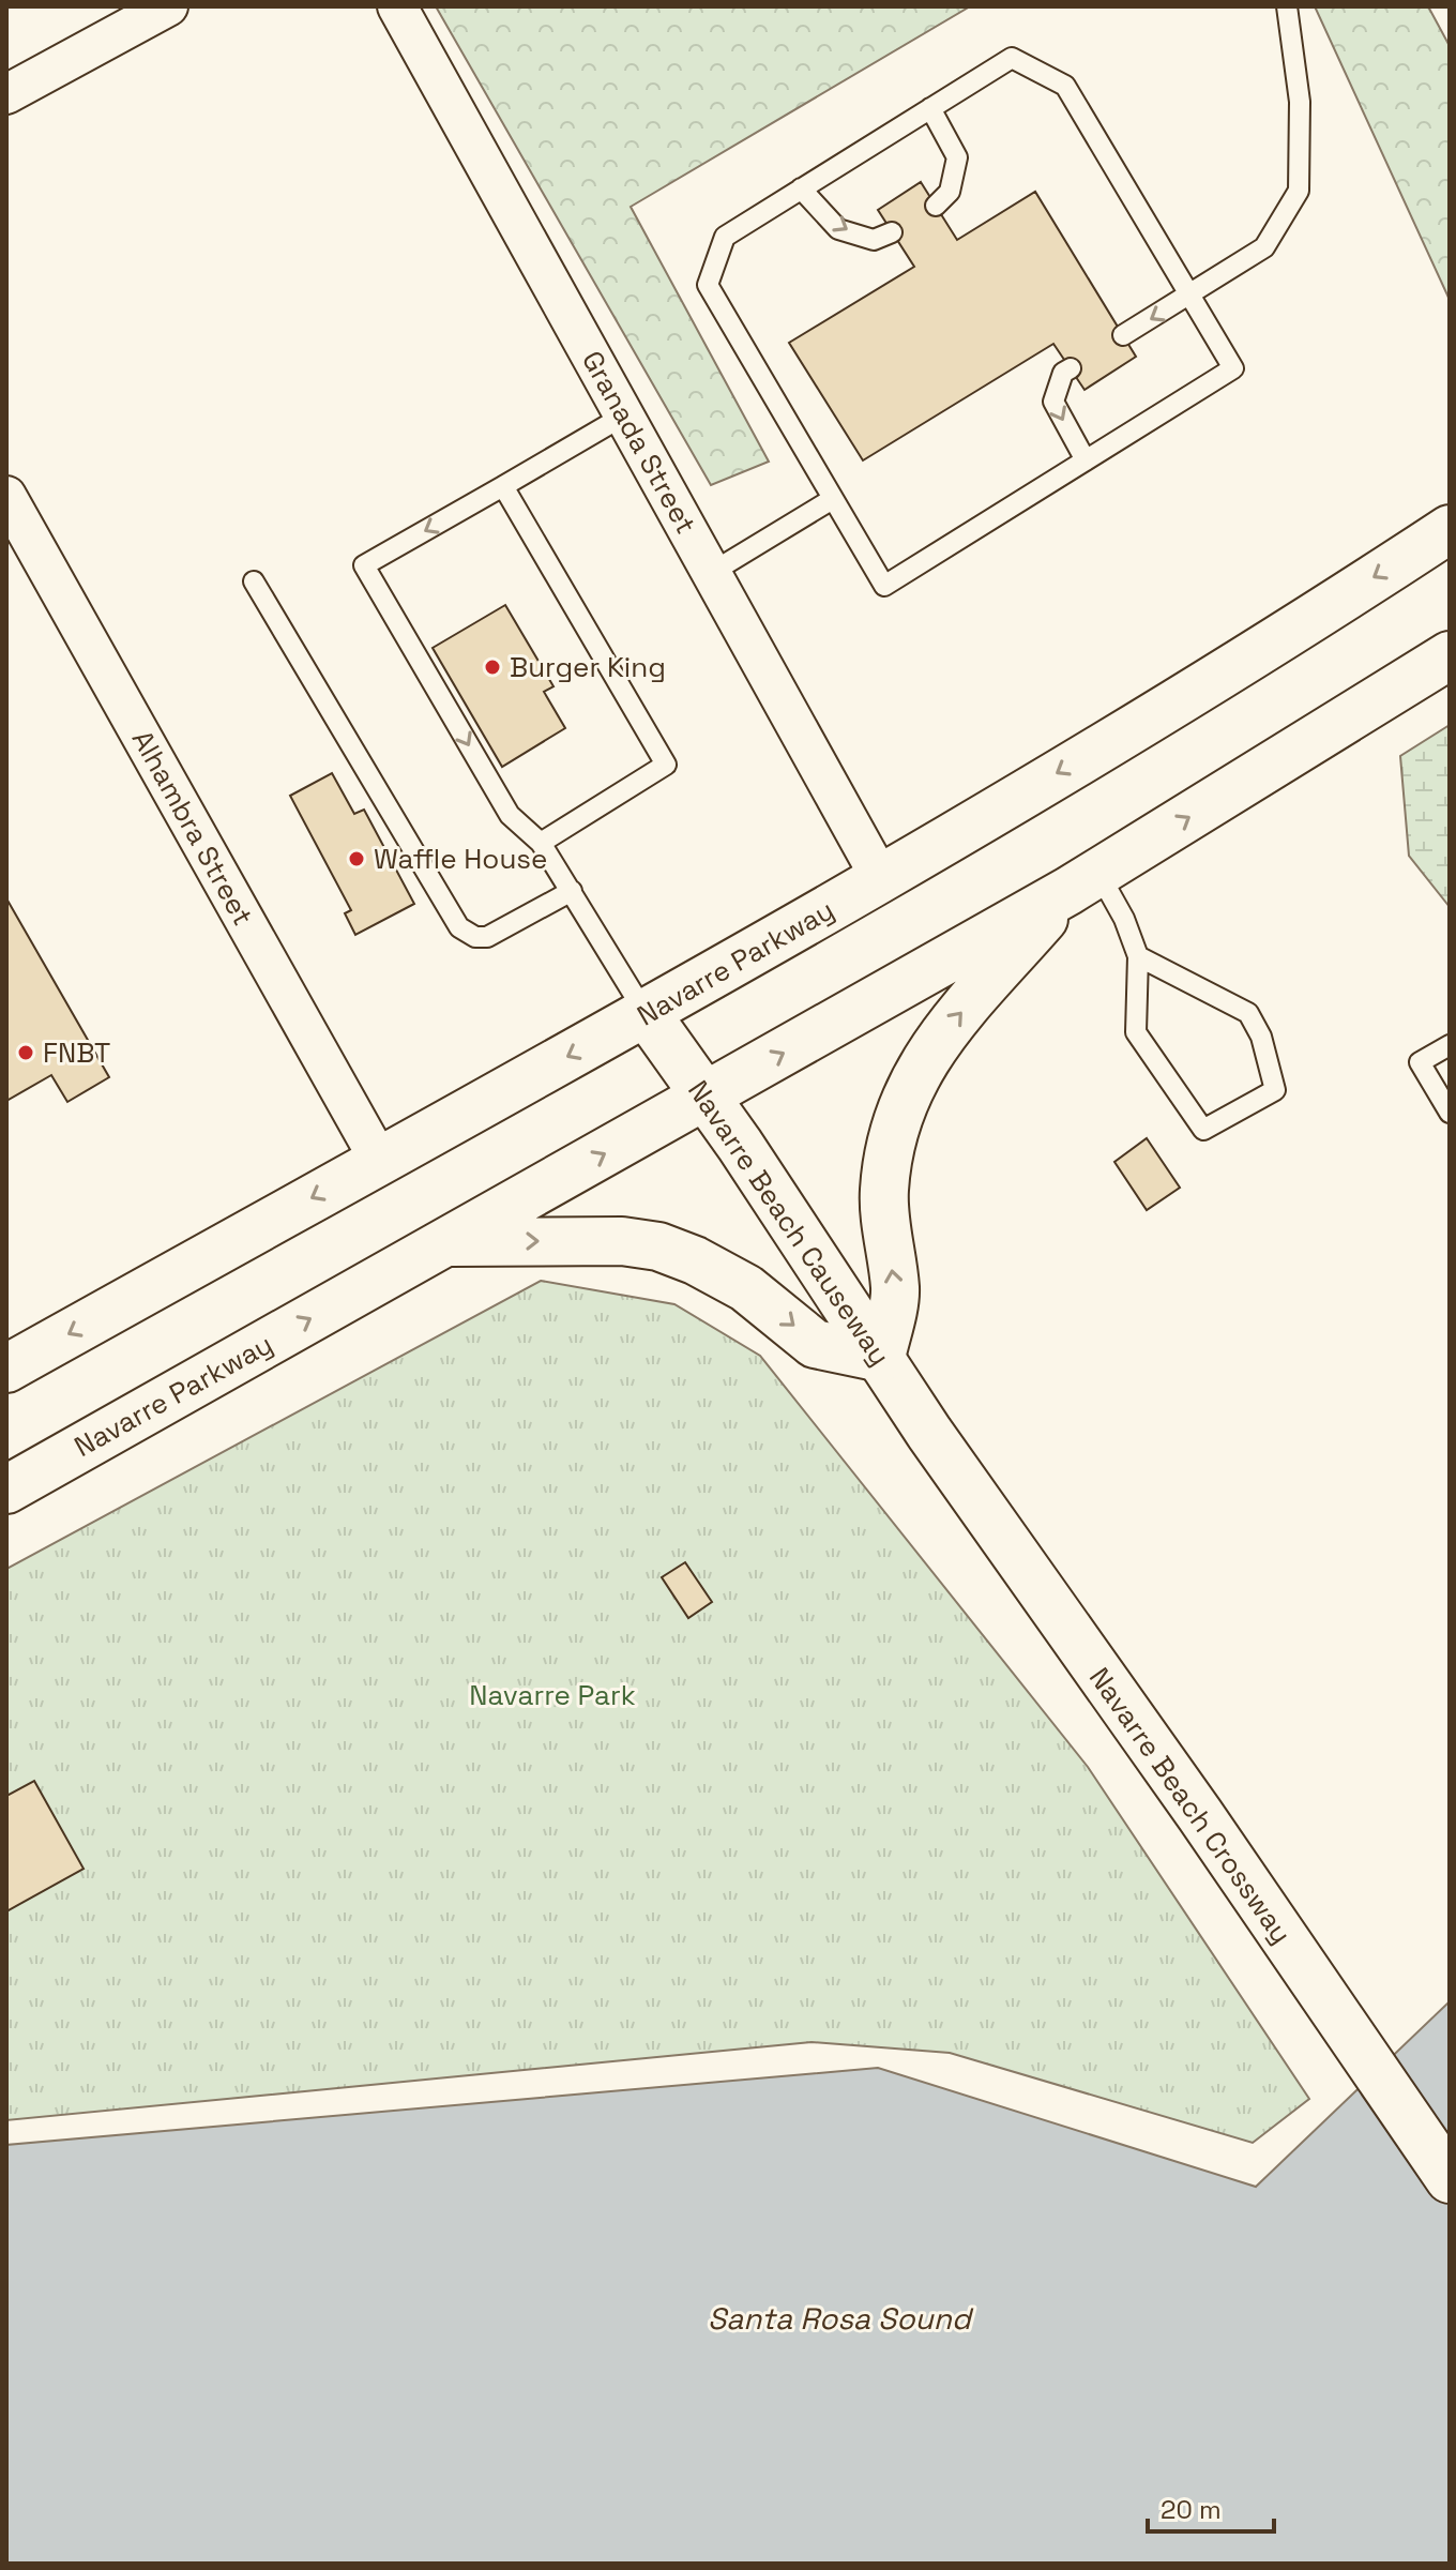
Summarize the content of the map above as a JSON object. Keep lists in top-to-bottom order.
{
  "streets": {
    "main road": ["Navarre Parkway", "Navarre Beach Causeway", "Navarre Beach Crossway"],
    "street": ["Granada Street", "Alhambra Street"]
  },
  "crossings": [
    ["Granada Street", "Navarre Parkway"],
    ["Alhambra Street", "Navarre Parkway"],
    ["Navarre Parkway", "Navarre Beach Causeway"],
    ["Navarre Beach Causeway", "Navarre Beach Crossway"]
  ],
  "water": ["Santa Rosa Sound"],
  "parks": ["Navarre Park"],
  "places": ["Burger King", "Waffle House", "FNBT"],
  "scale_bar": "20 m"
}
